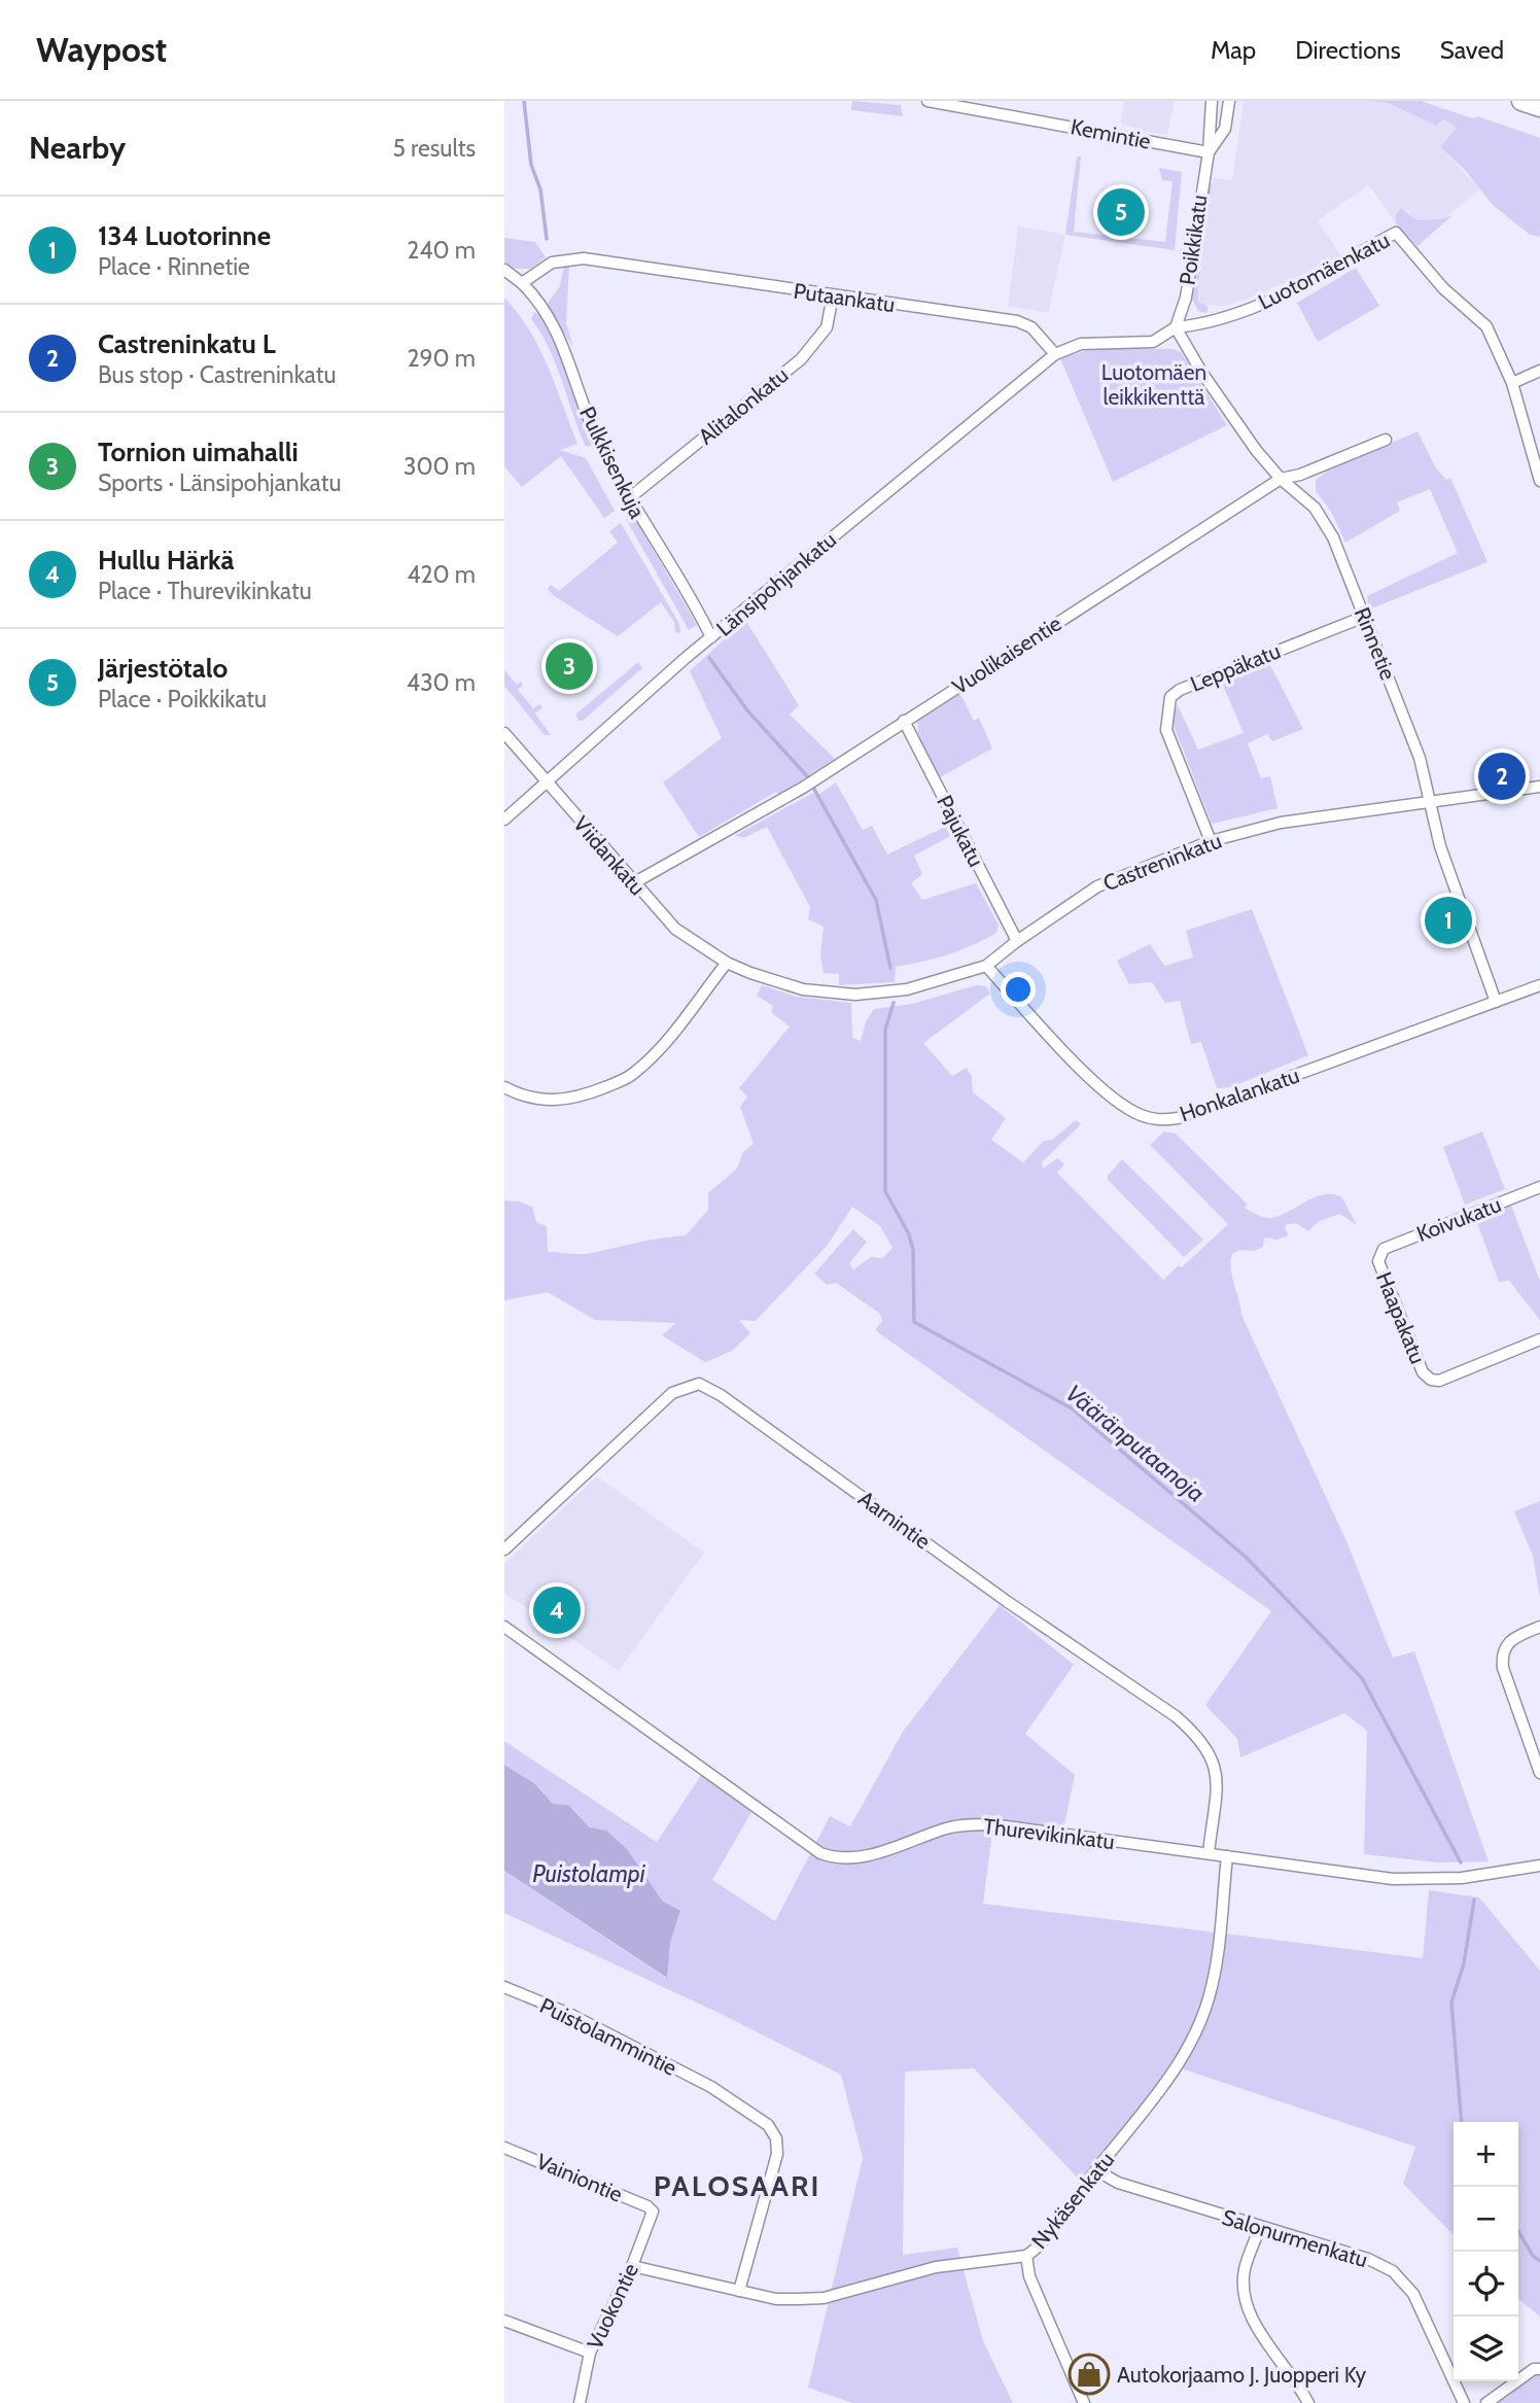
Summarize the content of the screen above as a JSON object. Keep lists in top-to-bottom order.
{
  "streets": {
    "street": [
      "Kemintie",
      "Poikkikatu",
      "Luotomäenkatu",
      "Putaankatu",
      "Alitalonkatu",
      "Pulkkisenkuja",
      "Länsipohjankatu",
      "Rinnetie",
      "Vuolikaisentie",
      "Leppäkatu",
      "Pajukatu",
      "Viidankatu",
      "Castreninkatu",
      "Honkalankatu",
      "Koivukatu",
      "Haapakatu",
      "Aarnintie",
      "Thurevikinkatu",
      "Puistolammintie",
      "Vainiontie",
      "Nykäsenkatu",
      "Salonurmenkatu",
      "Vuokontie"
    ]
  },
  "crossings": [
    ["Kemintie", "Poikkikatu"],
    ["Poikkikatu", "Luotomäenkatu"],
    ["Poikkikatu", "Rinnetie"],
    ["Luotomäenkatu", "Rinnetie"],
    ["Putaankatu", "Alitalonkatu"],
    ["Putaankatu", "Pulkkisenkuja"],
    ["Putaankatu", "Länsipohjankatu"],
    ["Alitalonkatu", "Pulkkisenkuja"],
    ["Pulkkisenkuja", "Länsipohjankatu"],
    ["Länsipohjankatu", "Viidankatu"],
    ["Rinnetie", "Vuolikaisentie"],
    ["Rinnetie", "Leppäkatu"],
    ["Rinnetie", "Castreninkatu"],
    ["Rinnetie", "Honkalankatu"],
    ["Vuolikaisentie", "Pajukatu"],
    ["Vuolikaisentie", "Viidankatu"],
    ["Leppäkatu", "Castreninkatu"],
    ["Pajukatu", "Castreninkatu"],
    ["Viidankatu", "Castreninkatu"],
    ["Castreninkatu", "Honkalankatu"],
    ["Koivukatu", "Haapakatu"],
    ["Aarnintie", "Thurevikinkatu"],
    ["Thurevikinkatu", "Nykäsenkatu"],
    ["Puistolammintie", "Nykäsenkatu"],
    ["Vainiontie", "Vuokontie"],
    ["Nykäsenkatu", "Salonurmenkatu"],
    ["Nykäsenkatu", "Vuokontie"]
  ],
  "districts": ["PALOSAARI"],
  "water": ["Vääränputaanoja", "Puistolampi"],
  "parks": ["Luotomäen leikkikenttä"],
  "places": {
    "shop": ["Autokorjaamo J. Juopperi Ky"]
  },
  "page": {
    "header": "Waypost",
    "nav": ["Map", "Directions", "Saved"],
    "heading": ["Nearby", "5 results"],
    "pins": [
      "5",
      "3",
      "2",
      "1",
      "4"
    ],
    "list": [
      {
        "mark": "1",
        "name": "134 Luotorinne",
        "note": "Place · Rinnetie",
        "value": "240 m"
      },
      {
        "mark": "2",
        "name": "Castreninkatu L",
        "note": "Bus stop · Castreninkatu",
        "value": "290 m"
      },
      {
        "mark": "3",
        "name": "Tornion uimahalli",
        "note": "Sports · Länsipohjankatu",
        "value": "300 m"
      },
      {
        "mark": "4",
        "name": "Hullu Härkä",
        "note": "Place · Thurevikinkatu",
        "value": "420 m"
      },
      {
        "mark": "5",
        "name": "Järjestötalo",
        "note": "Place · Poikkikatu",
        "value": "430 m"
      }
    ],
    "map_buttons": ["+", "−"]
  }
}
